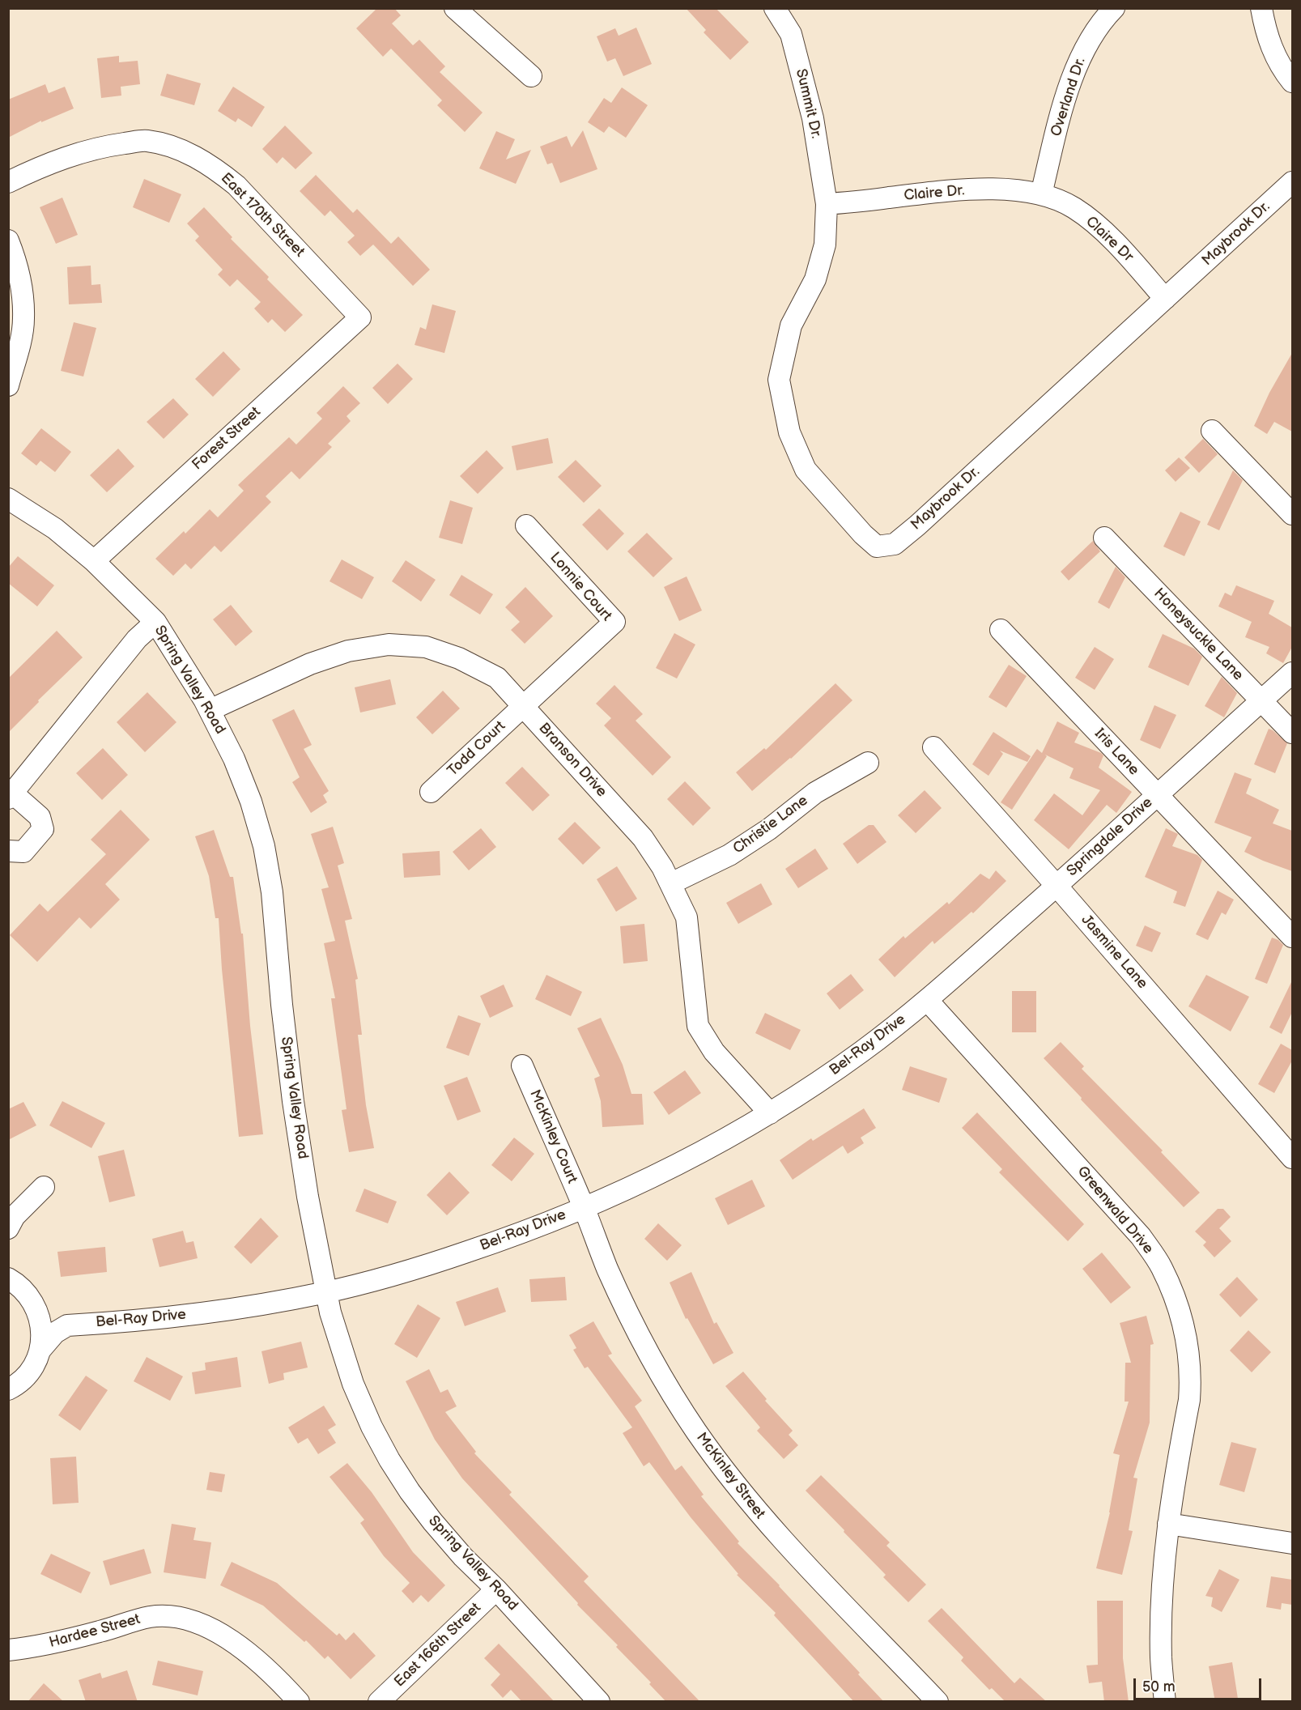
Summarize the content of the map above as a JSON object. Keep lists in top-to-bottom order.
{
  "streets": {
    "street": [
      "Overland Dr.",
      "Summit Dr.",
      "Claire Dr.",
      "East 170th Street",
      "Maybrook Dr.",
      "Claire Dr",
      "Forest Street",
      "Lonnie Court",
      "Honeysuckle Lane",
      "Spring Valley Road",
      "Todd Court",
      "Iris Lane",
      "Branson Drive",
      "Christie Lane",
      "Springdale Drive",
      "Jasmine Lane",
      "Bel-Ray Drive",
      "McKinley Court",
      "Greenwald Drive",
      "McKinley Street",
      "Hardee Street",
      "East 166th Street"
    ]
  },
  "crossings": [
    ["Overland Dr.", "Claire Dr."],
    ["Overland Dr.", "Claire Dr"],
    ["Summit Dr.", "Claire Dr."],
    ["Summit Dr.", "Maybrook Dr."],
    ["Claire Dr.", "Maybrook Dr."],
    ["Claire Dr.", "Claire Dr"],
    ["East 170th Street", "Forest Street"],
    ["Maybrook Dr.", "Claire Dr"],
    ["Forest Street", "Spring Valley Road"],
    ["Lonnie Court", "Todd Court"],
    ["Lonnie Court", "Branson Drive"],
    ["Honeysuckle Lane", "Springdale Drive"],
    ["Spring Valley Road", "Branson Drive"],
    ["Spring Valley Road", "Bel-Ray Drive"],
    ["Spring Valley Road", "East 166th Street"],
    ["Todd Court", "Branson Drive"],
    ["Iris Lane", "Springdale Drive"],
    ["Branson Drive", "Christie Lane"],
    ["Branson Drive", "Bel-Ray Drive"],
    ["Springdale Drive", "Jasmine Lane"],
    ["Springdale Drive", "Bel-Ray Drive"],
    ["Springdale Drive", "Greenwald Drive"],
    ["Bel-Ray Drive", "McKinley Court"],
    ["Bel-Ray Drive", "Greenwald Drive"],
    ["Bel-Ray Drive", "McKinley Street"],
    ["McKinley Court", "McKinley Street"]
  ],
  "scale_bar": "50 m"
}
